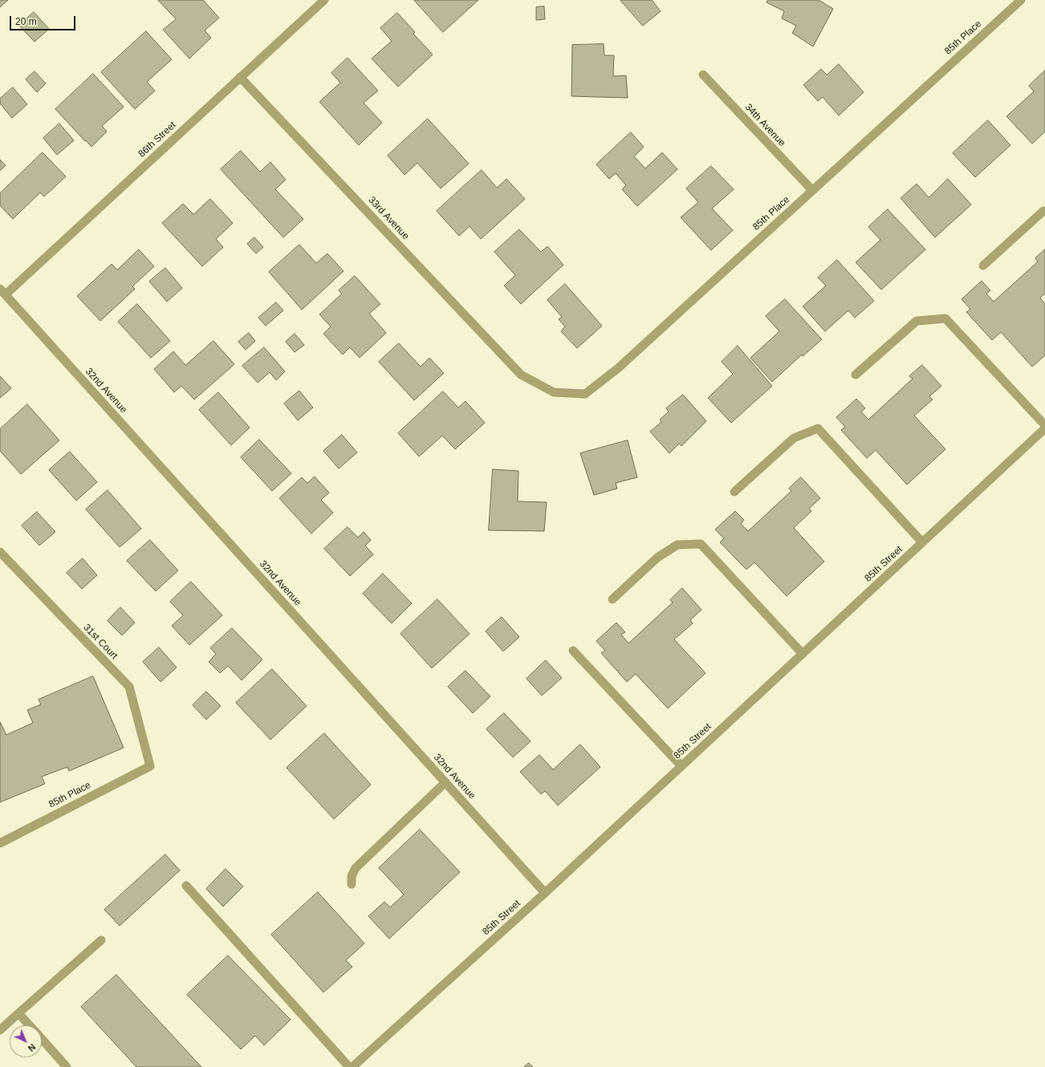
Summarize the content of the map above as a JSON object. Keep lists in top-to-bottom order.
{
  "streets": {
    "street": [
      "85th Place",
      "34th Avenue",
      "86th Street",
      "33rd Avenue",
      "32nd Avenue",
      "85th Street",
      "31st Court"
    ]
  },
  "crossings": [
    ["85th Place", "34th Avenue"],
    ["85th Place", "33rd Avenue"],
    ["85th Place", "31st Court"],
    ["86th Street", "33rd Avenue"],
    ["86th Street", "32nd Avenue"],
    ["32nd Avenue", "85th Street"]
  ],
  "scale_bar": "20 m",
  "north": "bottom right"
}
